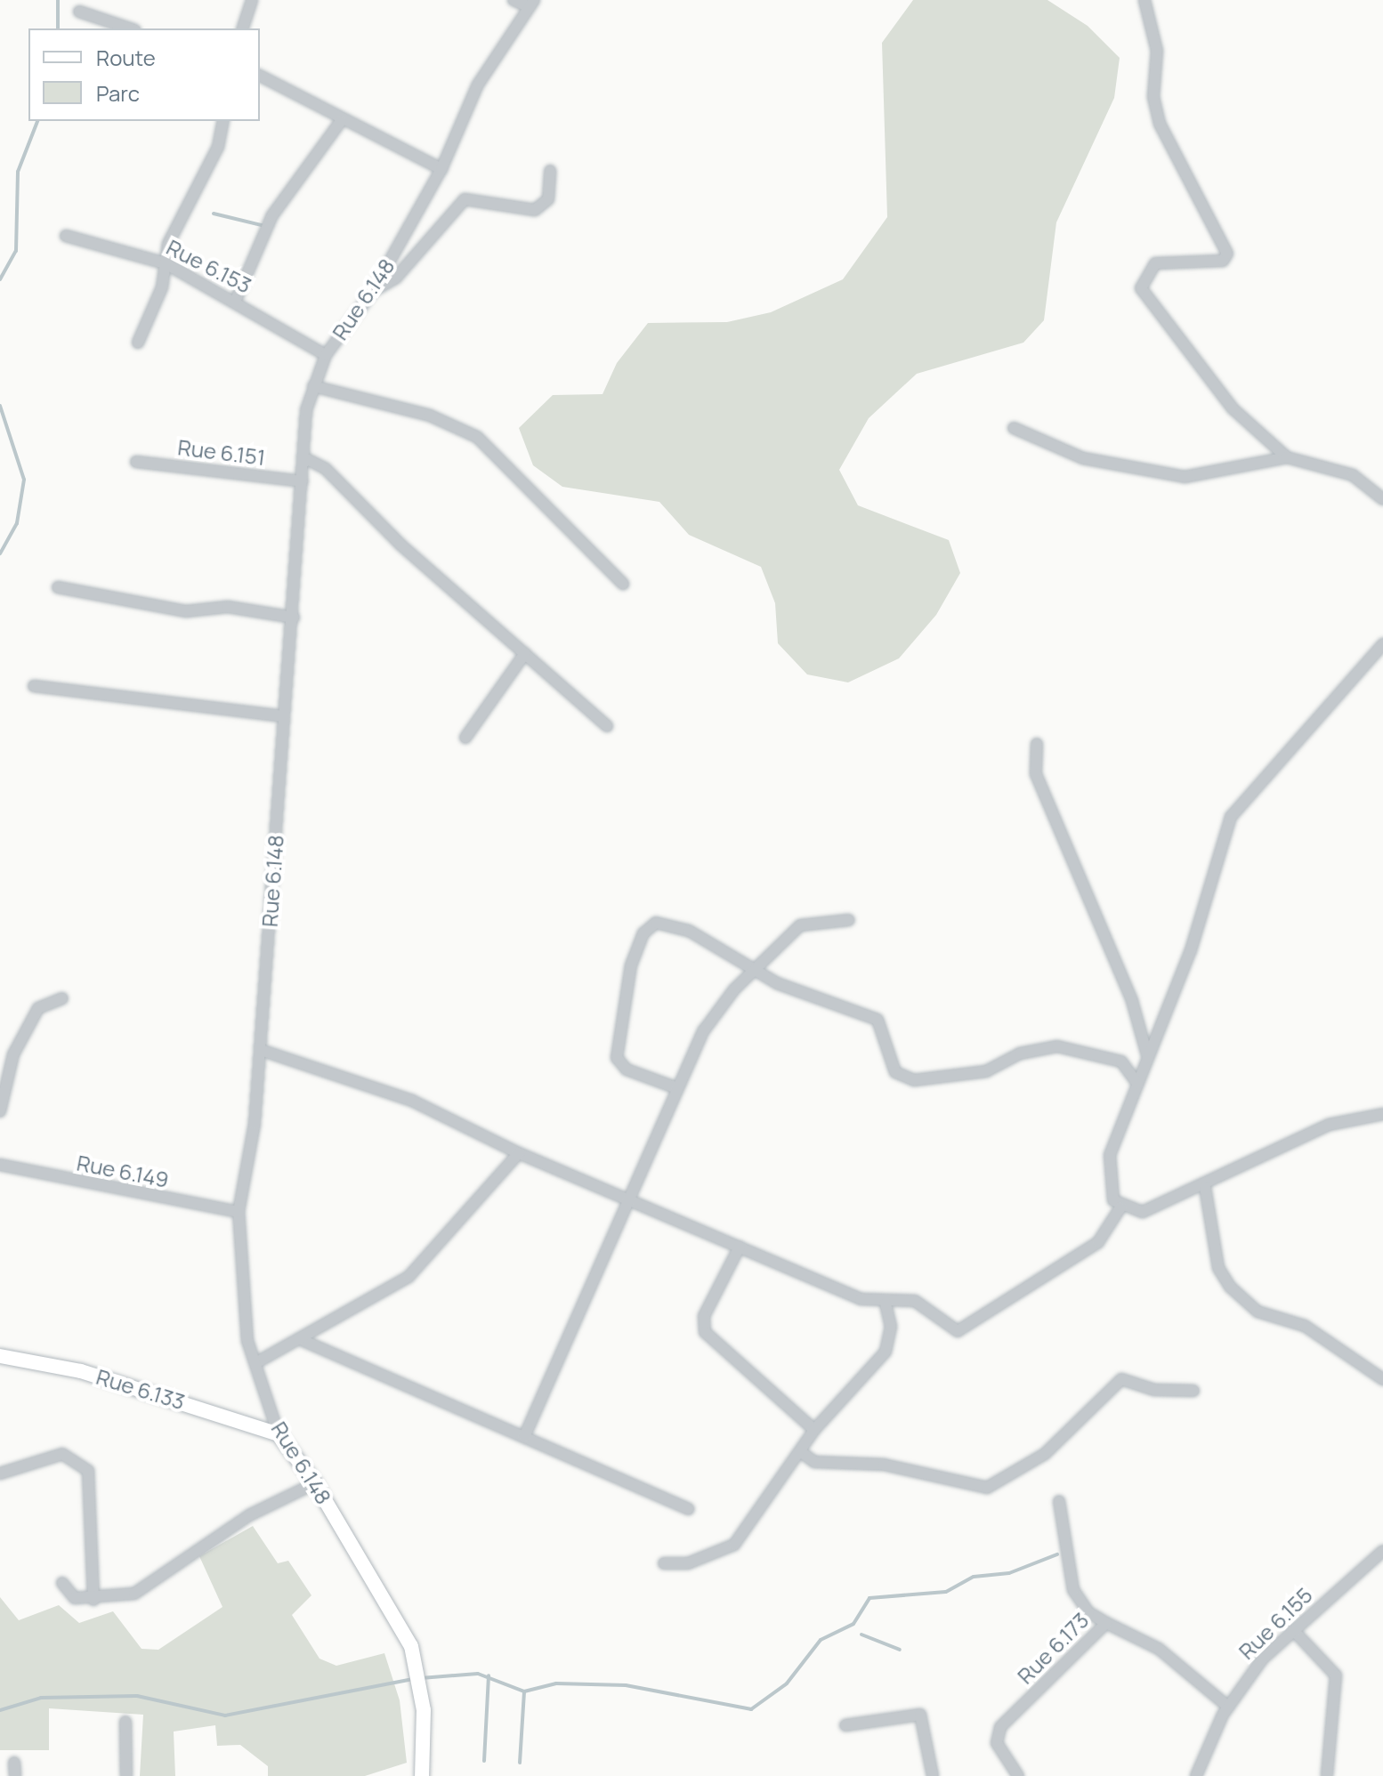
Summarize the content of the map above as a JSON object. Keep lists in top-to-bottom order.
{
  "streets": {
    "street": [
      "Rue 6.153",
      "Rue 6.148",
      "Rue 6.151",
      "Rue 6.149",
      "Rue 6.133",
      "Rue 6.155",
      "Rue 6.173"
    ]
  },
  "crossings": [
    ["Rue 6.153", "Rue 6.148"],
    ["Rue 6.148", "Rue 6.151"],
    ["Rue 6.148", "Rue 6.149"],
    ["Rue 6.148", "Rue 6.133"]
  ],
  "legend": ["Route", "Parc"]
}
